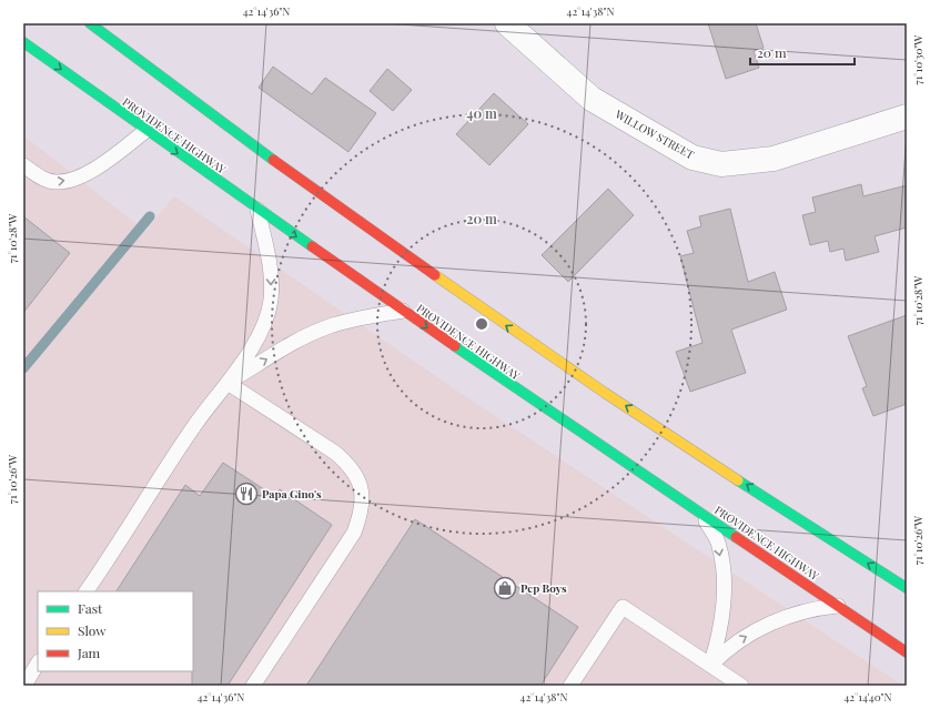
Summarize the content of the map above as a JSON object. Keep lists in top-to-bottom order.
{
  "streets": {
    "highway": ["PROVIDENCE HIGHWAY"],
    "street": ["WILLOW STREET"]
  },
  "places": {
    "restaurant": ["Papa Gino's"],
    "shop": ["Pep Boys"]
  },
  "legend": ["Fast", "Slow", "Jam"],
  "scale_bar": "20 m",
  "coordinates": [
    "42°14'36\"N",
    "42°14'38\"N",
    "71°10'30\"W",
    "71°10'28\"W",
    "71°10'26\"W",
    "42°14'40\"N"
  ],
  "rings": ["40 m", "20 m"]
}
